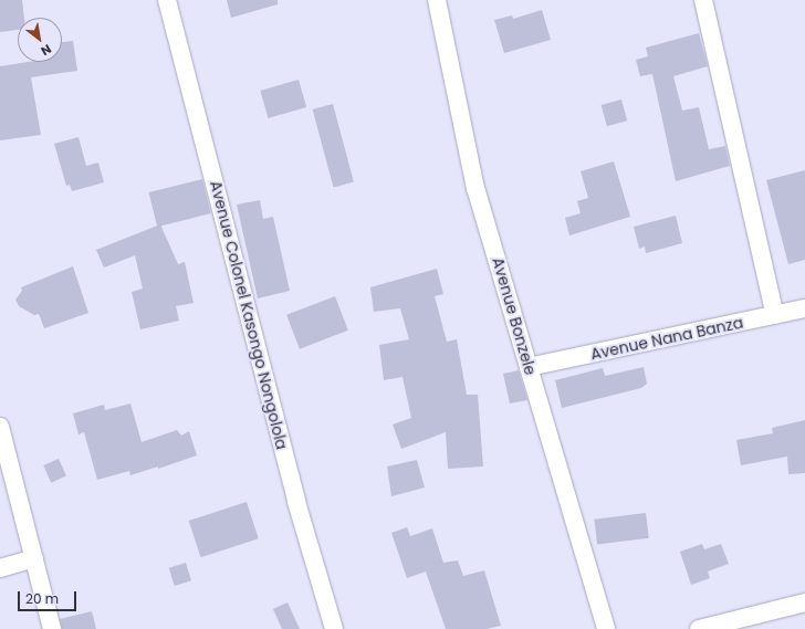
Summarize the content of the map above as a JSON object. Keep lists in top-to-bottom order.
{
  "streets": {
    "street": ["Avenue Colonel Kasongo Nongolola", "Avenue Bonzele", "Avenue Nana Banza"]
  },
  "crossings": [
    ["Avenue Bonzele", "Avenue Nana Banza"]
  ],
  "scale_bar": "20 m",
  "north": "bottom right"
}
